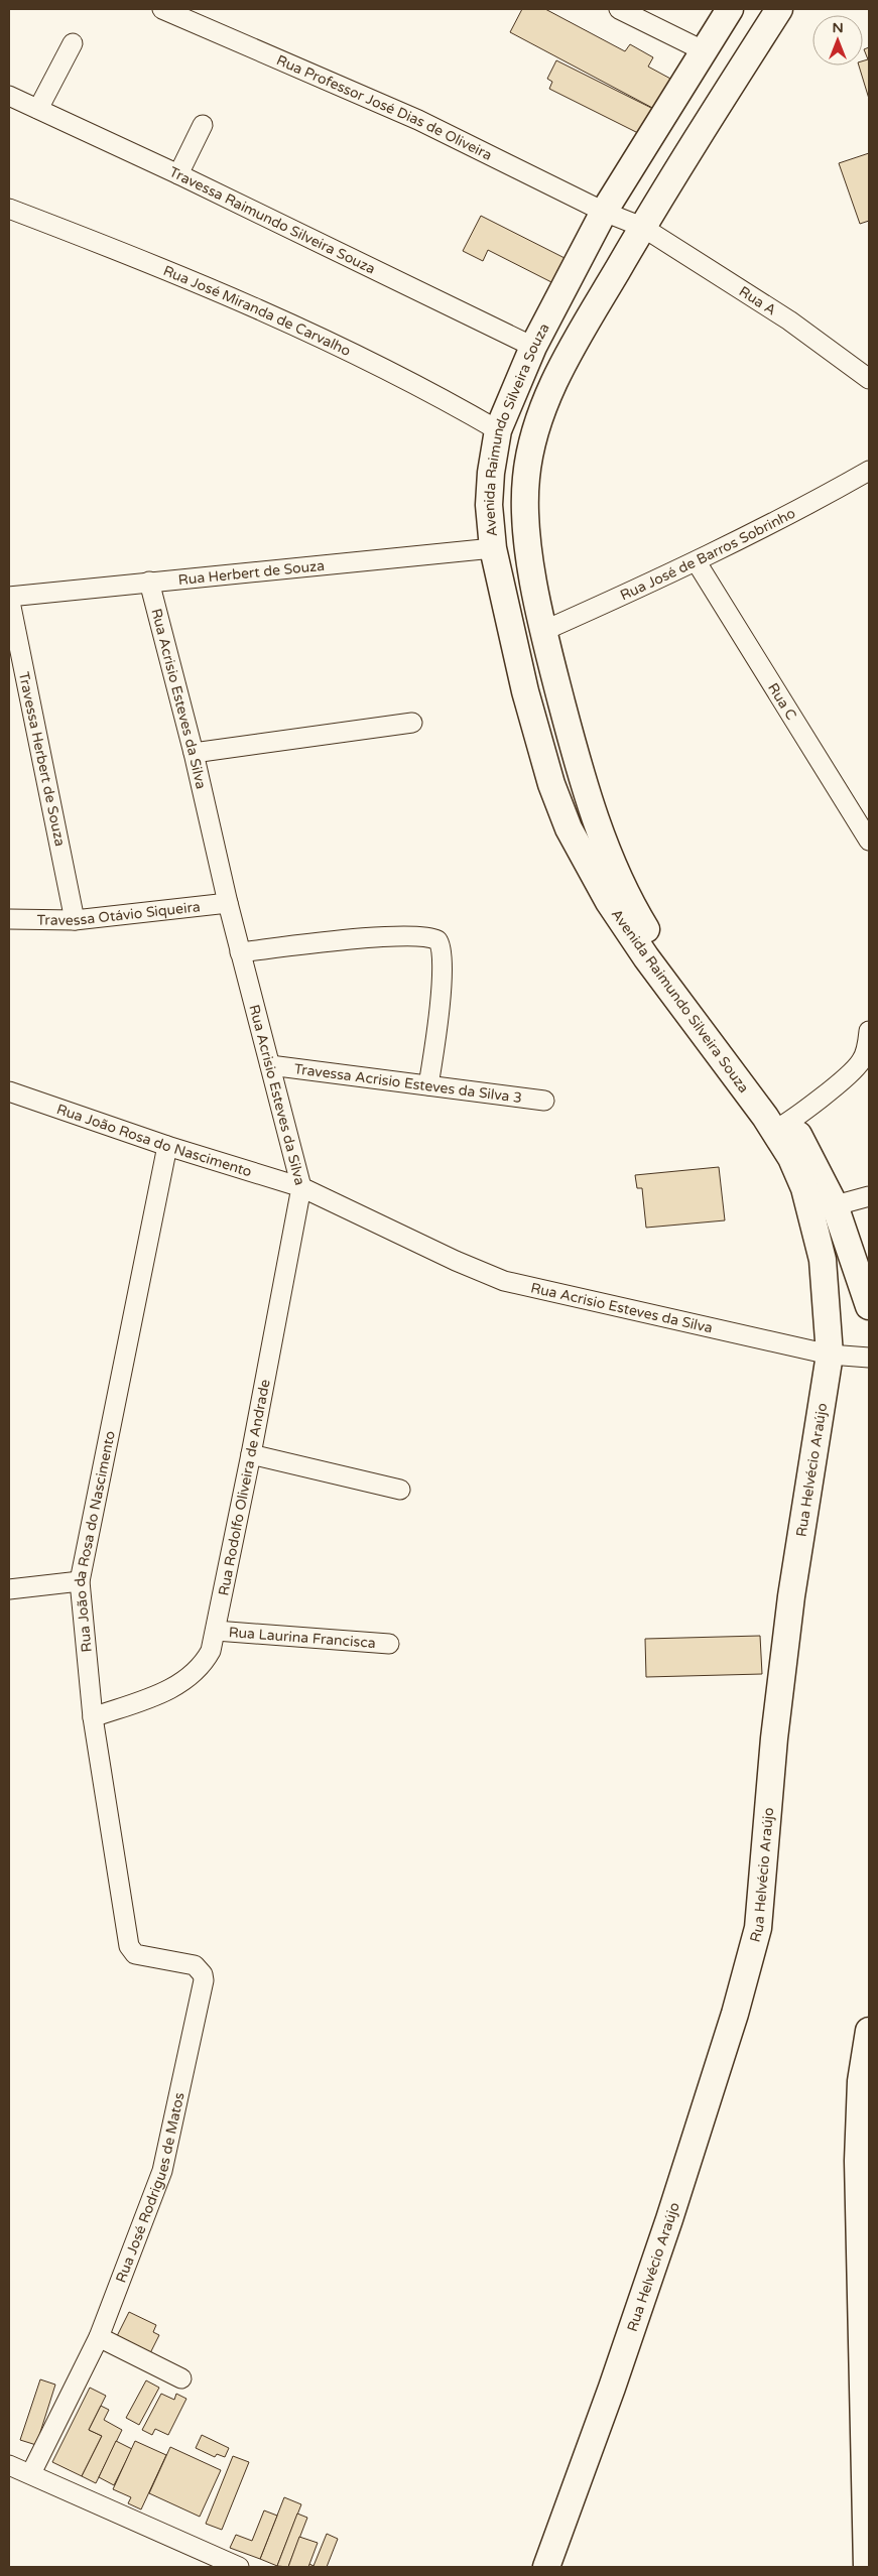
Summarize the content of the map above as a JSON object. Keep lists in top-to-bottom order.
{
  "streets": {
    "street": [
      "Rua Professor José Dias de Oliveira",
      "Travessa Raimundo Silveira Souza",
      "Rua A",
      "Rua José Miranda de Carvalho",
      "Avenida Raimundo Silveira Souza",
      "Rua José de Barros Sobrinho",
      "Rua Herbert de Souza",
      "Rua Acrisio Esteves da Silva",
      "Rua C",
      "Travessa Herbert de Souza",
      "Travessa Otávio Siqueira",
      "Travessa Acrisio Esteves da Silva 3",
      "Rua João Rosa do Nascimento",
      "Rua Helvécio Araújo",
      "Rua Rodolfo Oliveira de Andrade",
      "Rua João da Rosa do Nascimento",
      "Rua Laurina Francisca",
      "Rua José Rodrigues de Matos"
    ]
  },
  "crossings": [
    ["Rua Professor José Dias de Oliveira", "Rua A"],
    ["Rua Professor José Dias de Oliveira", "Avenida Raimundo Silveira Souza"],
    ["Travessa Raimundo Silveira Souza", "Avenida Raimundo Silveira Souza"],
    ["Rua A", "Avenida Raimundo Silveira Souza"],
    ["Rua José Miranda de Carvalho", "Avenida Raimundo Silveira Souza"],
    ["Avenida Raimundo Silveira Souza", "Rua José de Barros Sobrinho"],
    ["Avenida Raimundo Silveira Souza", "Rua Herbert de Souza"],
    ["Avenida Raimundo Silveira Souza", "Rua Helvécio Araújo"],
    ["Rua José de Barros Sobrinho", "Rua C"],
    ["Rua Herbert de Souza", "Rua Acrisio Esteves da Silva"],
    ["Rua Herbert de Souza", "Travessa Herbert de Souza"],
    ["Rua Acrisio Esteves da Silva", "Travessa Otávio Siqueira"],
    ["Rua Acrisio Esteves da Silva", "Travessa Acrisio Esteves da Silva 3"],
    ["Rua Acrisio Esteves da Silva", "Rua João Rosa do Nascimento"],
    ["Rua Acrisio Esteves da Silva", "Rua Helvécio Araújo"],
    ["Rua Acrisio Esteves da Silva", "Rua Rodolfo Oliveira de Andrade"],
    ["Travessa Herbert de Souza", "Travessa Otávio Siqueira"],
    ["Rua João Rosa do Nascimento", "Rua Rodolfo Oliveira de Andrade"],
    ["Rua João Rosa do Nascimento", "Rua João da Rosa do Nascimento"],
    ["Rua Rodolfo Oliveira de Andrade", "Rua João da Rosa do Nascimento"],
    ["Rua Rodolfo Oliveira de Andrade", "Rua Laurina Francisca"],
    ["Rua João da Rosa do Nascimento", "Rua José Rodrigues de Matos"]
  ],
  "north": "top"
}
